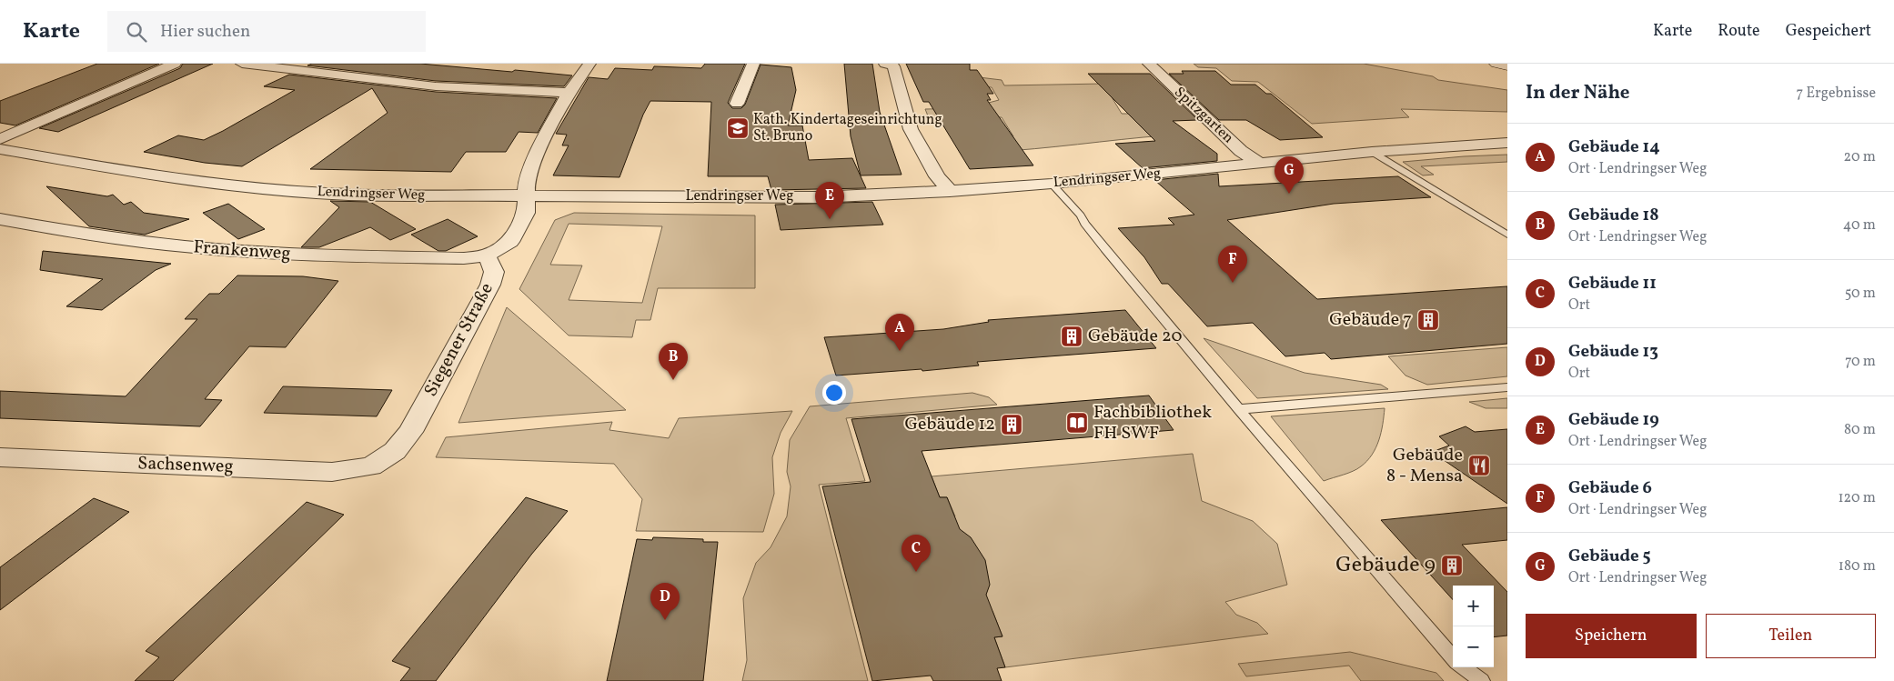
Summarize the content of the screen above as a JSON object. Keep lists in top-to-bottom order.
{
  "streets": {
    "street": [
      "Spitzgarten",
      "Lendringser Weg",
      "Frankenweg",
      "Siegener Straße",
      "Sachsenweg"
    ]
  },
  "crossings": [
    ["Spitzgarten", "Lendringser Weg"],
    ["Lendringser Weg", "Siegener Straße"],
    ["Frankenweg", "Siegener Straße"],
    ["Siegener Straße", "Sachsenweg"]
  ],
  "places": {
    "school or university": ["Kath. Kindertageseinrichtung St. Bruno"],
    "building": [
      "Gebäude 7",
      "Gebäude 20",
      "Gebäude 12",
      "Gebäude 9"
    ],
    "library": ["Fachbibliothek FH SWF"],
    "restaurant": ["Gebäude 8 - Mensa"]
  },
  "page": {
    "header": "Karte",
    "search": "Hier suchen",
    "nav": ["Karte", "Route", "Gespeichert"],
    "heading": ["In der Nähe", "7 Ergebnisse"],
    "list": [
      {
        "mark": "A",
        "name": "Gebäude 14",
        "note": "Ort · Lendringser Weg",
        "value": "20 m"
      },
      {
        "mark": "B",
        "name": "Gebäude 18",
        "note": "Ort · Lendringser Weg",
        "value": "40 m"
      },
      {
        "mark": "C",
        "name": "Gebäude 11",
        "note": "Ort",
        "value": "50 m"
      },
      {
        "mark": "D",
        "name": "Gebäude 13",
        "note": "Ort",
        "value": "70 m"
      },
      {
        "mark": "E",
        "name": "Gebäude 19",
        "note": "Ort · Lendringser Weg",
        "value": "80 m"
      },
      {
        "mark": "F",
        "name": "Gebäude 6",
        "note": "Ort · Lendringser Weg",
        "value": "120 m"
      },
      {
        "mark": "G",
        "name": "Gebäude 5",
        "note": "Ort · Lendringser Weg",
        "value": "180 m"
      }
    ],
    "pins": [
      "G",
      "E",
      "F",
      "A",
      "B",
      "C",
      "D"
    ],
    "map_buttons": ["+", "−"],
    "buttons": ["Speichern", "Teilen"]
  }
}
